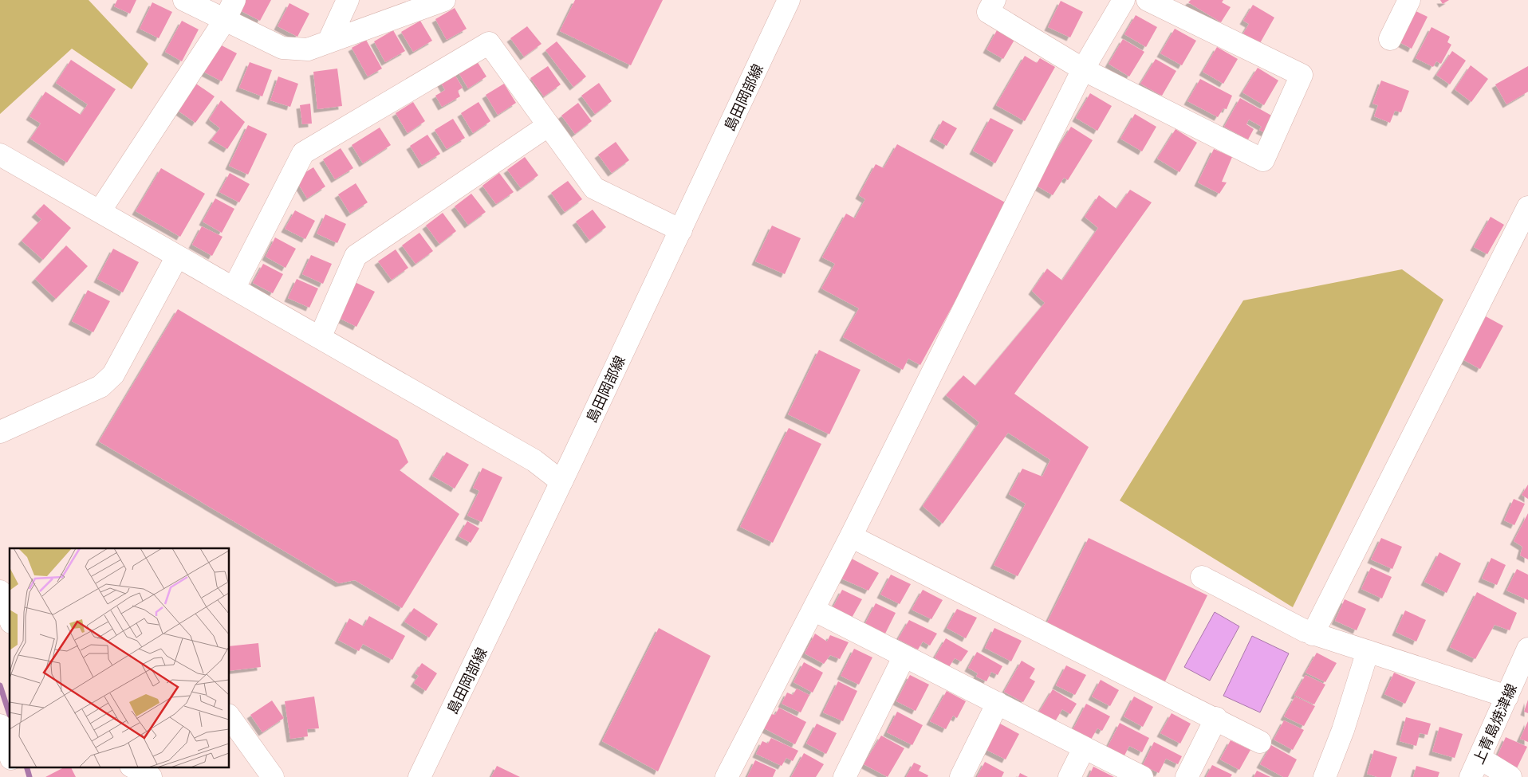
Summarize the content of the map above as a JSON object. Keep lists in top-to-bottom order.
{
  "streets": {
    "street": ["島田岡部線", "上青島焼津線"]
  }
}
